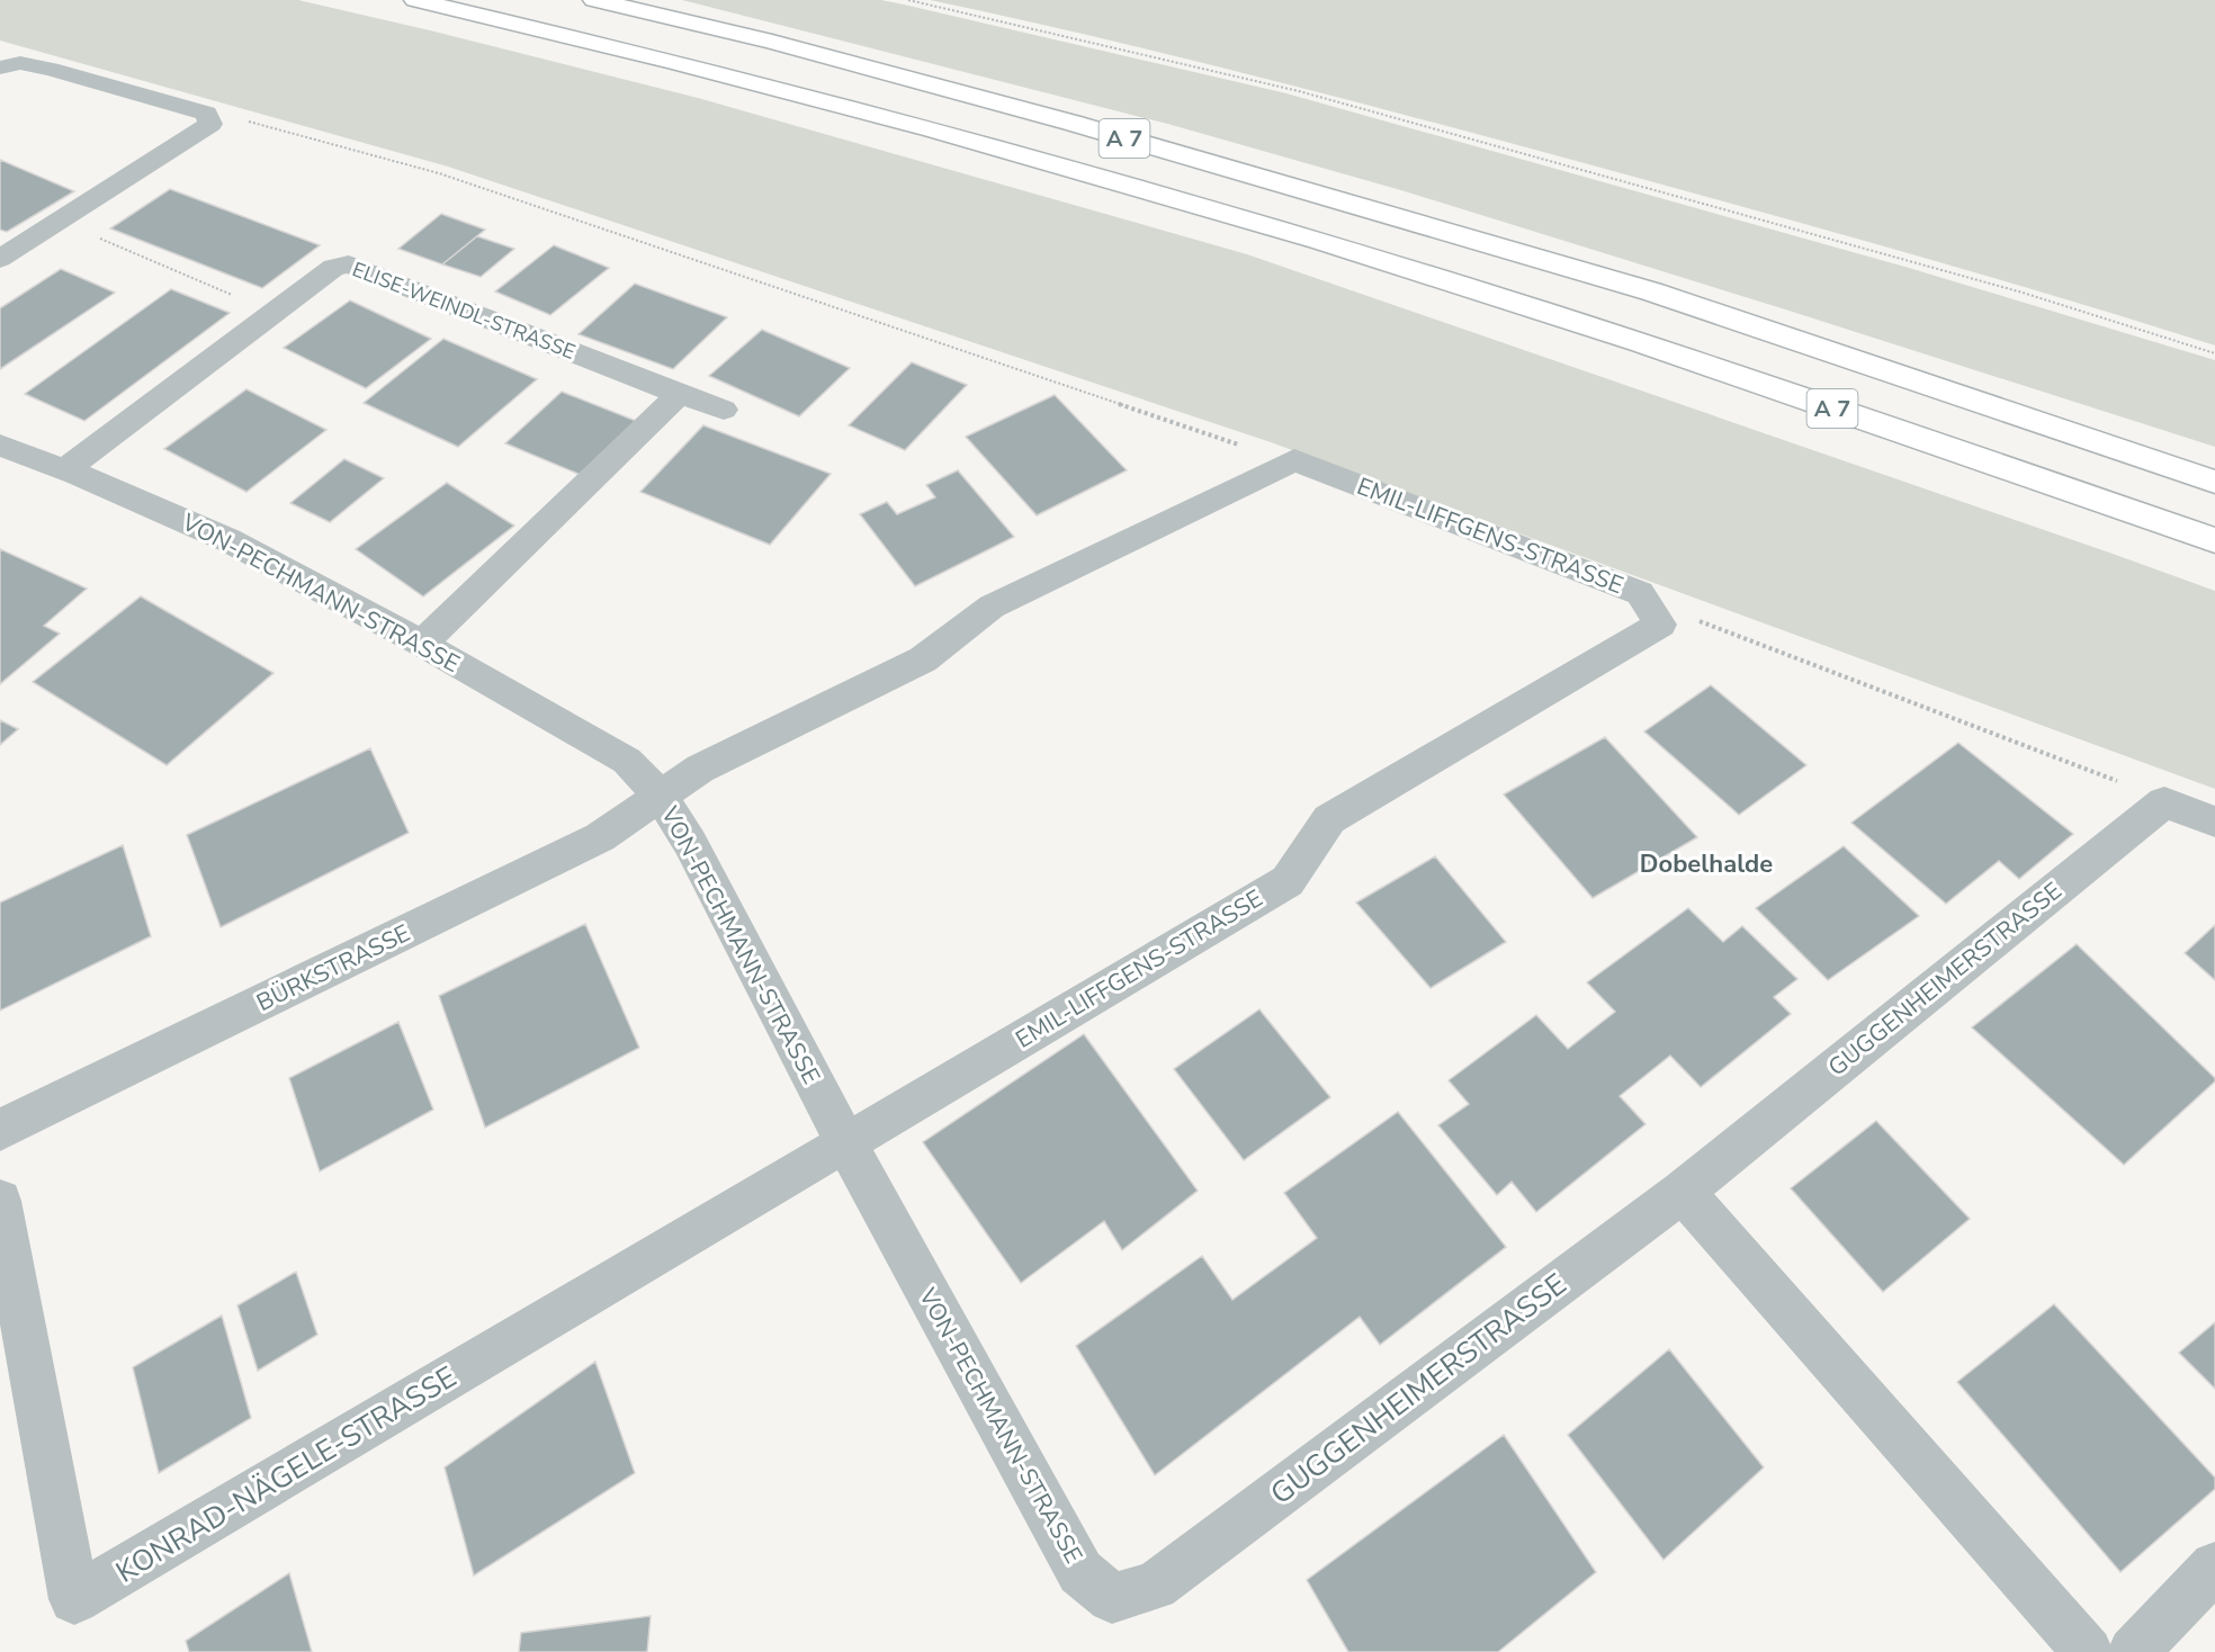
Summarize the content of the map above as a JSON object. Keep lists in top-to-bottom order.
{
  "streets": {
    "highway": ["A 7"],
    "street": [
      "ELISE-WEINDL-STRASSE",
      "EMIL-LIFFGENS-STRASSE",
      "VON-PECHMANN-STRASSE",
      "BÜRKSTRASSE",
      "GUGGENHEIMERSTRASSE",
      "KONRAD-NÄGELE-STRASSE"
    ]
  },
  "crossings": [
    ["ELISE-WEINDL-STRASSE", "VON-PECHMANN-STRASSE"],
    ["EMIL-LIFFGENS-STRASSE", "VON-PECHMANN-STRASSE"],
    ["EMIL-LIFFGENS-STRASSE", "KONRAD-NÄGELE-STRASSE"],
    ["VON-PECHMANN-STRASSE", "BÜRKSTRASSE"],
    ["VON-PECHMANN-STRASSE", "GUGGENHEIMERSTRASSE"],
    ["VON-PECHMANN-STRASSE", "KONRAD-NÄGELE-STRASSE"]
  ],
  "districts": ["Dobelhalde"]
}
